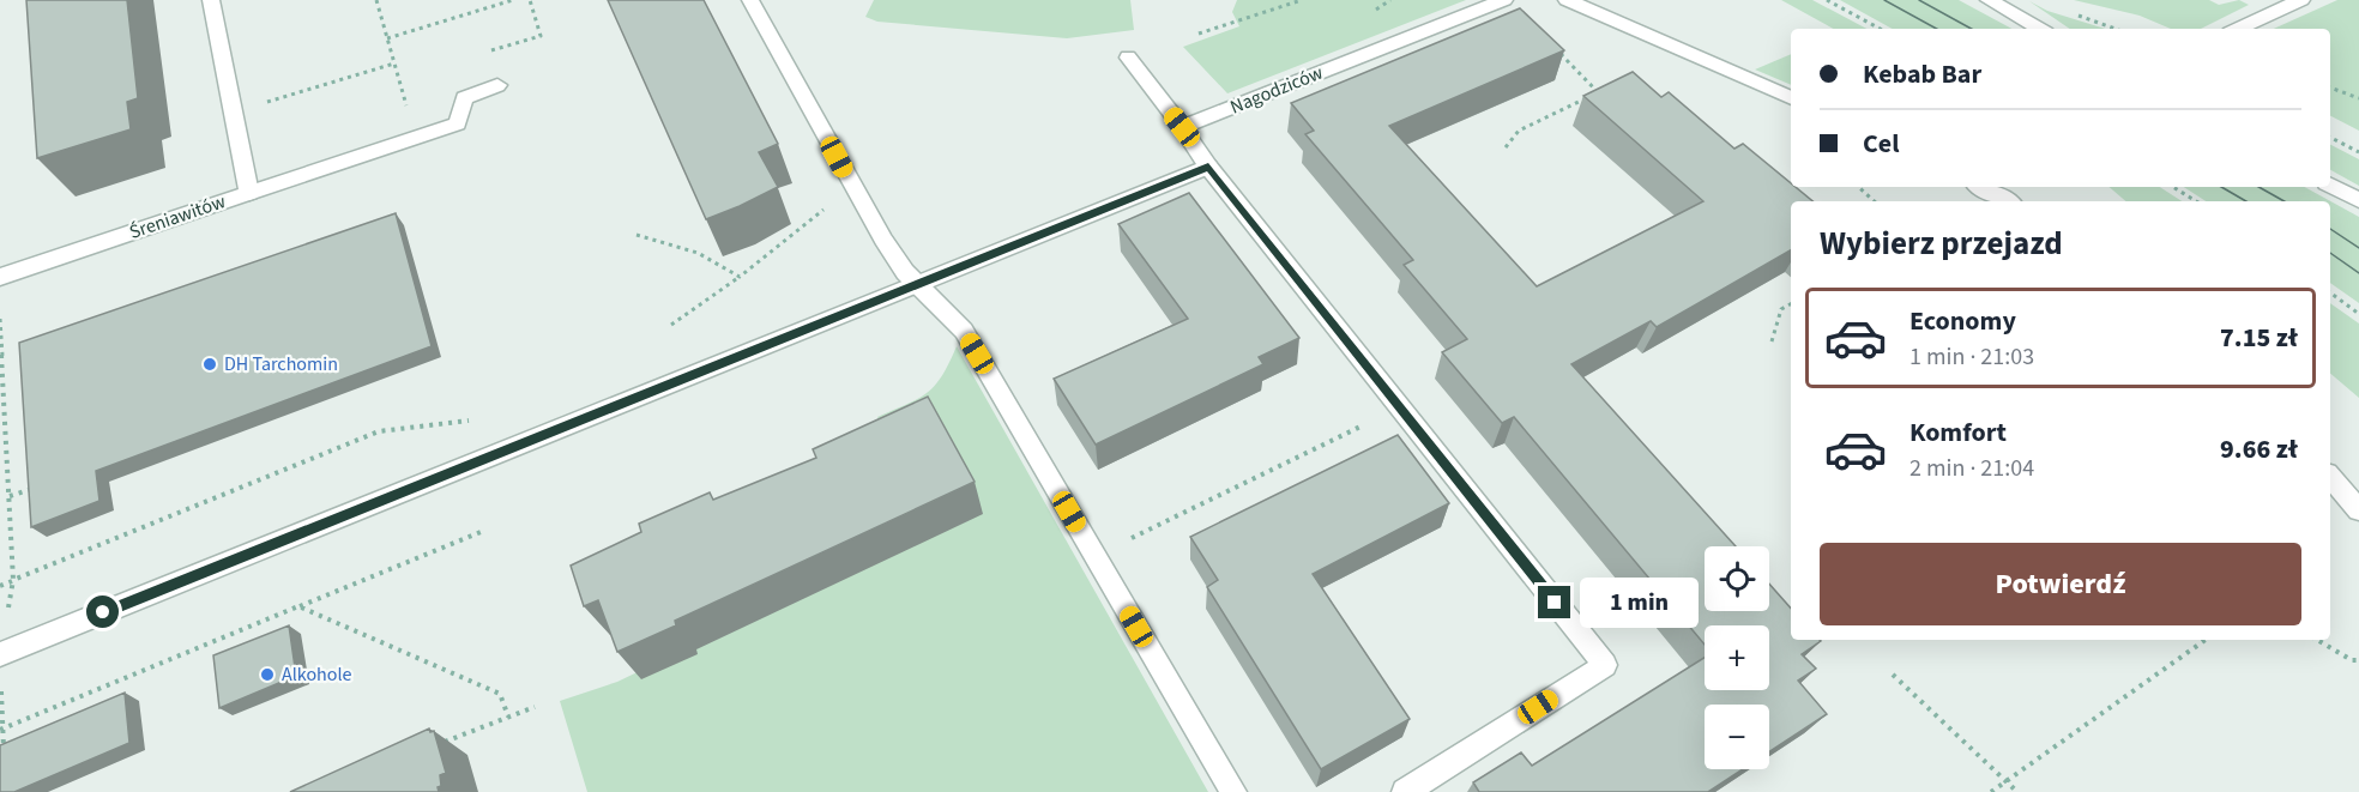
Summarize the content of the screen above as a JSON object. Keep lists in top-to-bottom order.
{
  "streets": {
    "street": ["Nagodziców", "Śreniawitów"]
  },
  "places": ["DH Tarchomin", "Alkohole"],
  "page": {
    "banner": ["Kebab Bar", "Cel"],
    "heading": "Wybierz przejazd",
    "list": [
      {
        "name": "Economy",
        "note": "1 min · 21:03",
        "value": "7.15 zł"
      },
      {
        "name": "Komfort",
        "note": "2 min · 21:04",
        "value": "9.66 zł"
      }
    ],
    "buttons": "Potwierdź",
    "map_buttons": ["+", "−"],
    "bubble": "1 min"
  }
}
